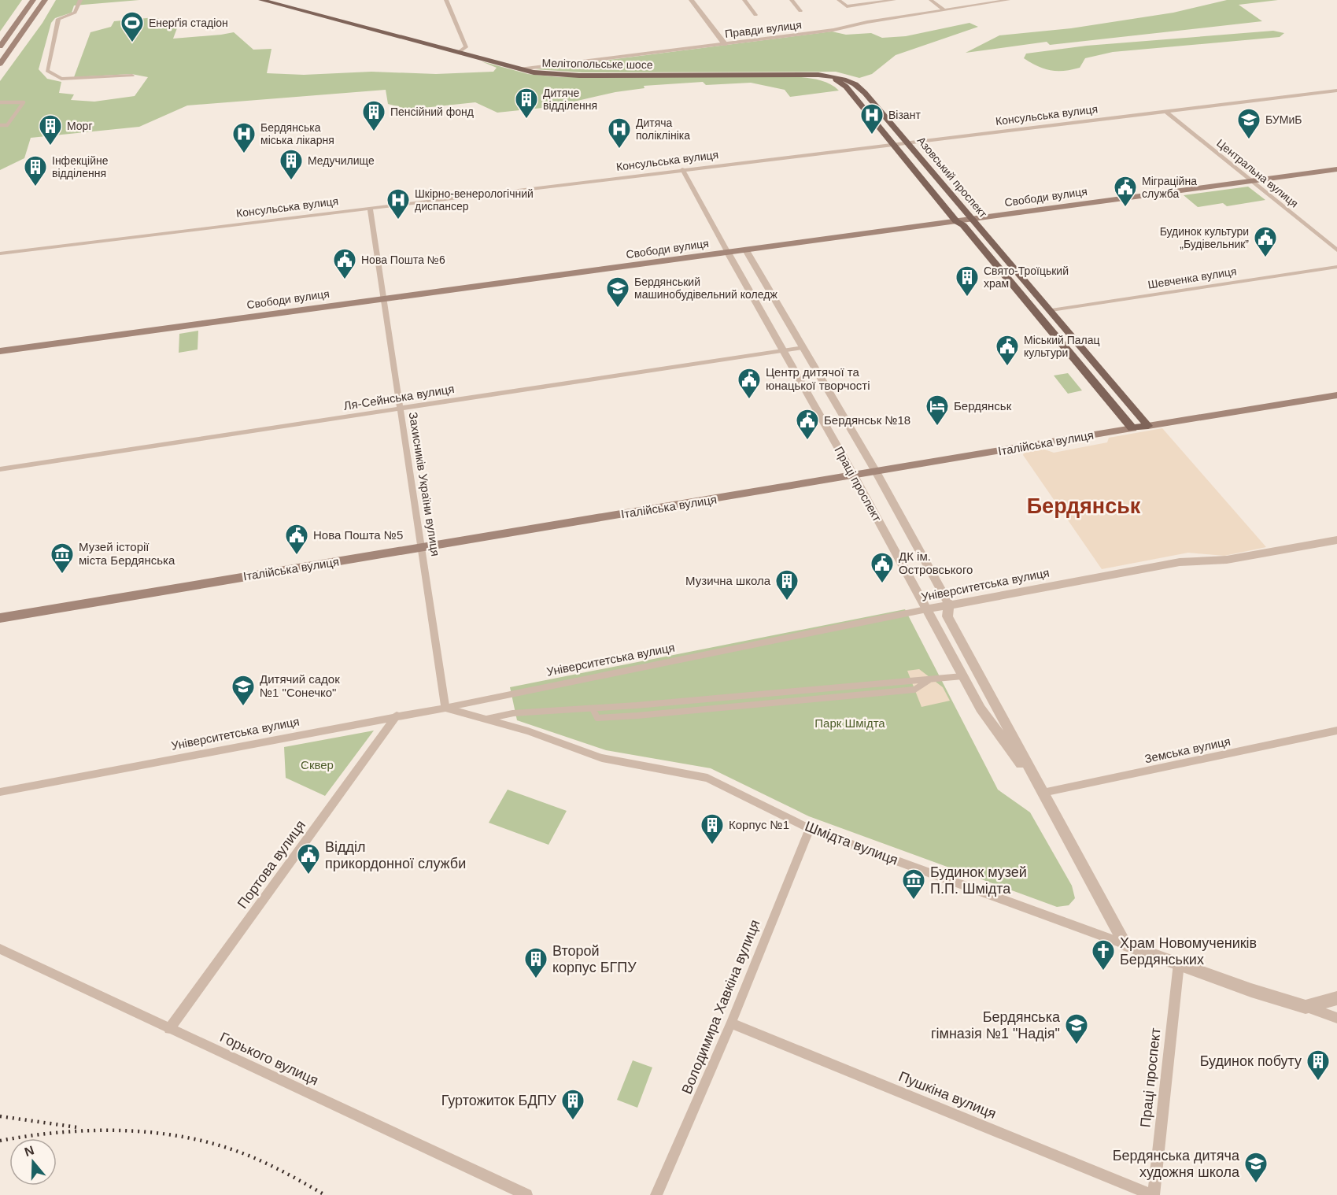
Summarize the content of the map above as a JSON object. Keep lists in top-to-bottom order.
{
  "streets": {
    "main road": [
      "Мелітопольське шосе",
      "Азовський проспект",
      "Свободи вулиця",
      "Італійська вулиця"
    ],
    "street": [
      "Правди вулиця",
      "Консульська вулиця",
      "Центральна вулиця",
      "Шевченка вулиця",
      "Ля-Сейнська вулиця",
      "Захисників України вулиця",
      "Праці проспект",
      "Університетська вулиця",
      "Земська вулиця",
      "Шмідта вулиця",
      "Портова вулиця",
      "Володимира Хавкіна вулиця",
      "Горького вулиця",
      "Пушкіна вулиця"
    ]
  },
  "crossings": [
    ["Правди вулиця", "Мелітопольське шосе"],
    ["Мелітопольське шосе", "Азовський проспект"],
    ["Консульська вулиця", "Центральна вулиця"],
    ["Консульська вулиця", "Азовський проспект"],
    ["Консульська вулиця", "Захисників України вулиця"],
    ["Консульська вулиця", "Праці проспект"],
    ["Центральна вулиця", "Свободи вулиця"],
    ["Азовський проспект", "Свободи вулиця"],
    ["Азовський проспект", "Шевченка вулиця"],
    ["Азовський проспект", "Італійська вулиця"],
    ["Свободи вулиця", "Захисників України вулиця"],
    ["Свободи вулиця", "Праці проспект"],
    ["Ля-Сейнська вулиця", "Захисників України вулиця"],
    ["Ля-Сейнська вулиця", "Праці проспект"],
    ["Італійська вулиця", "Захисників України вулиця"],
    ["Італійська вулиця", "Праці проспект"],
    ["Захисників України вулиця", "Університетська вулиця"],
    ["Захисників України вулиця", "Шмідта вулиця"],
    ["Праці проспект", "Університетська вулиця"],
    ["Праці проспект", "Земська вулиця"],
    ["Праці проспект", "Шмідта вулиця"],
    ["Праці проспект", "Пушкіна вулиця"],
    ["Університетська вулиця", "Шмідта вулиця"],
    ["Університетська вулиця", "Портова вулиця"],
    ["Шмідта вулиця", "Володимира Хавкіна вулиця"],
    ["Портова вулиця", "Горького вулиця"],
    ["Володимира Хавкіна вулиця", "Пушкіна вулиця"]
  ],
  "districts": ["Бердянськ"],
  "parks": ["Парк Шмідта", "Сквер"],
  "places": {
    "sports": ["Енерґія стадіон"],
    "building": [
      "Дитяче відділення",
      "Пенсійний фонд",
      "Морг",
      "Медучилище",
      "Інфекційне відділення",
      "Свято-Троїцький храм",
      "Музична школа",
      "Корпус №1",
      "Второй корпус БГПУ",
      "Будинок побуту",
      "Гуртожиток БДПУ"
    ],
    "hospital": [
      "Візант",
      "Дитяча поліклініка",
      "Бердянська міська лікарня",
      "Шкірно-венерологічний диспансер"
    ],
    "school or university": [
      "БУМиБ",
      "Бердянський машинобудівельний коледж",
      "Дитячий садок №1 \"Сонечко\"",
      "Бердянська гімназія №1 \"Надія\"",
      "Бердянська дитяча художня школа"
    ],
    "public building": [
      "Міграційна служба",
      "Будинок культури „Будівельник”",
      "Нова Пошта №6",
      "Міський Палац культури",
      "Центр дитячої та юнацької творчості",
      "Бердянськ №18",
      "Нова Пошта №5",
      "ДК ім. Островського",
      "Відділ прикордонної служби"
    ],
    "hotel": ["Бердянськ"],
    "museum": ["Музей історії міста Бердянська", "Будинок музей П.П. Шмідта"],
    "church": ["Храм Новомучеників Бердянських"]
  },
  "north": "top"
}
